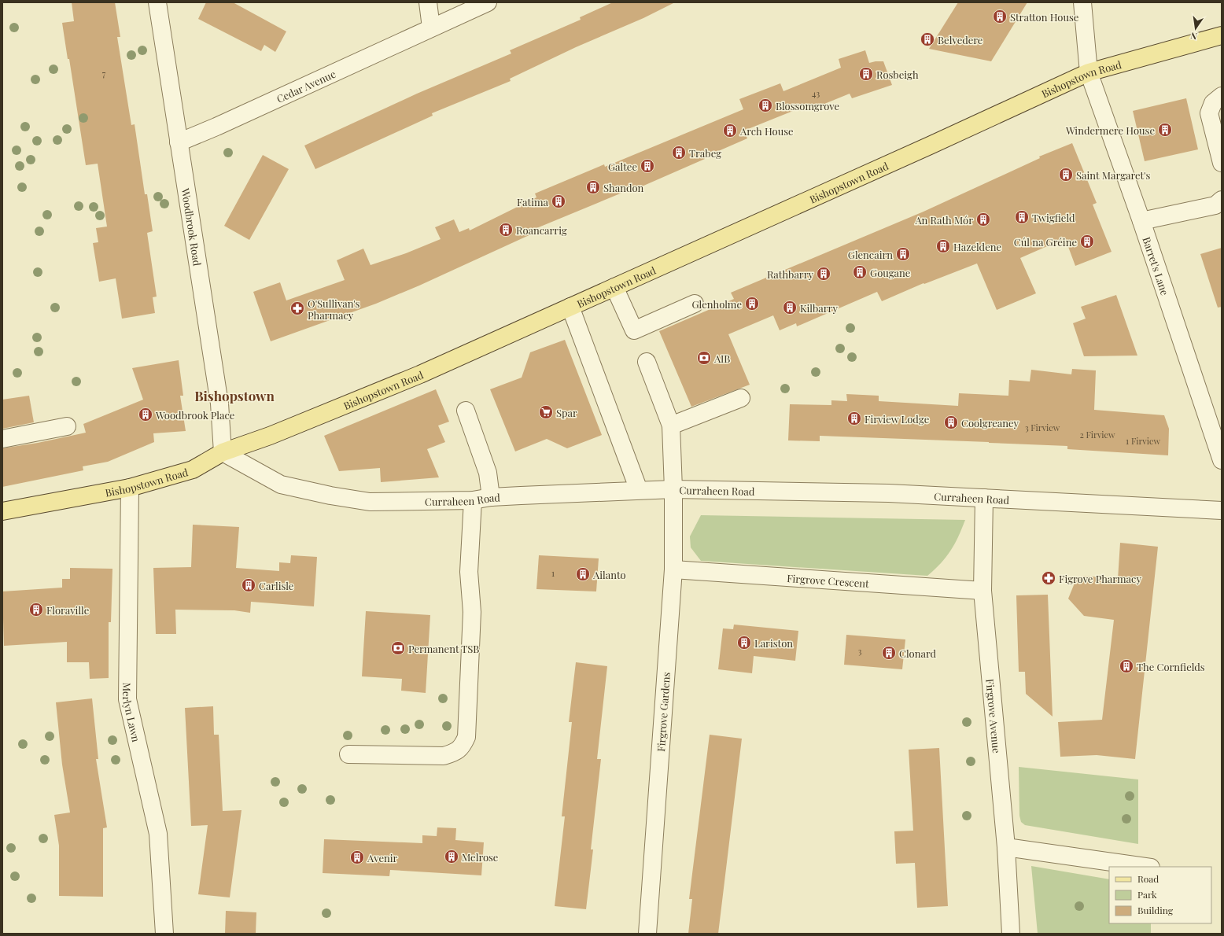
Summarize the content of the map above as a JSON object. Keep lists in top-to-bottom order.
{
  "streets": {
    "main road": ["Bishopstown Road"],
    "street": [
      "Cedar Avenue",
      "Woodbrook Road",
      "Barret's Lane",
      "Curraheen Road",
      "Firgrove Crescent",
      "Merlyn Lawn",
      "Firgrove Gardens",
      "Firgrove Avenue"
    ]
  },
  "crossings": [
    ["Bishopstown Road", "Woodbrook Road"],
    ["Bishopstown Road", "Barret's Lane"],
    ["Bishopstown Road", "Curraheen Road"],
    ["Bishopstown Road", "Merlyn Lawn"],
    ["Cedar Avenue", "Woodbrook Road"],
    ["Woodbrook Road", "Curraheen Road"],
    ["Curraheen Road", "Firgrove Gardens"],
    ["Curraheen Road", "Firgrove Avenue"],
    ["Firgrove Crescent", "Firgrove Gardens"],
    ["Firgrove Crescent", "Firgrove Avenue"]
  ],
  "districts": ["Bishopstown"],
  "places": {
    "building": [
      "Stratton House",
      "Belvedere",
      "Rosbeigh",
      "Blossomgrove",
      "Windermere House",
      "Arch House",
      "Trabeg",
      "Galtee",
      "Saint Margaret's",
      "Shandon",
      "Fatima",
      "Twigfield",
      "An Rath Mór",
      "Roancarrig",
      "Cúl na Gréine",
      "Hazeldene",
      "Glencairn",
      "Gougane",
      "Rathbarry",
      "Glenholme",
      "Kilbarry",
      "Woodbrook Place",
      "Firview Lodge",
      "Coolgreaney",
      "Ailanto",
      "Carlisle",
      "Floraville",
      "Lariston",
      "Clonard",
      "The Cornfields",
      "Melrose",
      "Avenir"
    ],
    "pharmacy": ["O'Sullivan's Pharmacy", "Figrove Pharmacy"],
    "bank": ["AIB", "Permanent TSB"],
    "supermarket": ["Spar"]
  },
  "house_numbers": [
    "7",
    "43",
    "3 Firview",
    "2 Firview",
    "1 Firview",
    "1",
    "3"
  ],
  "legend": ["Road", "Park", "Building"],
  "north": "bottom"
}
